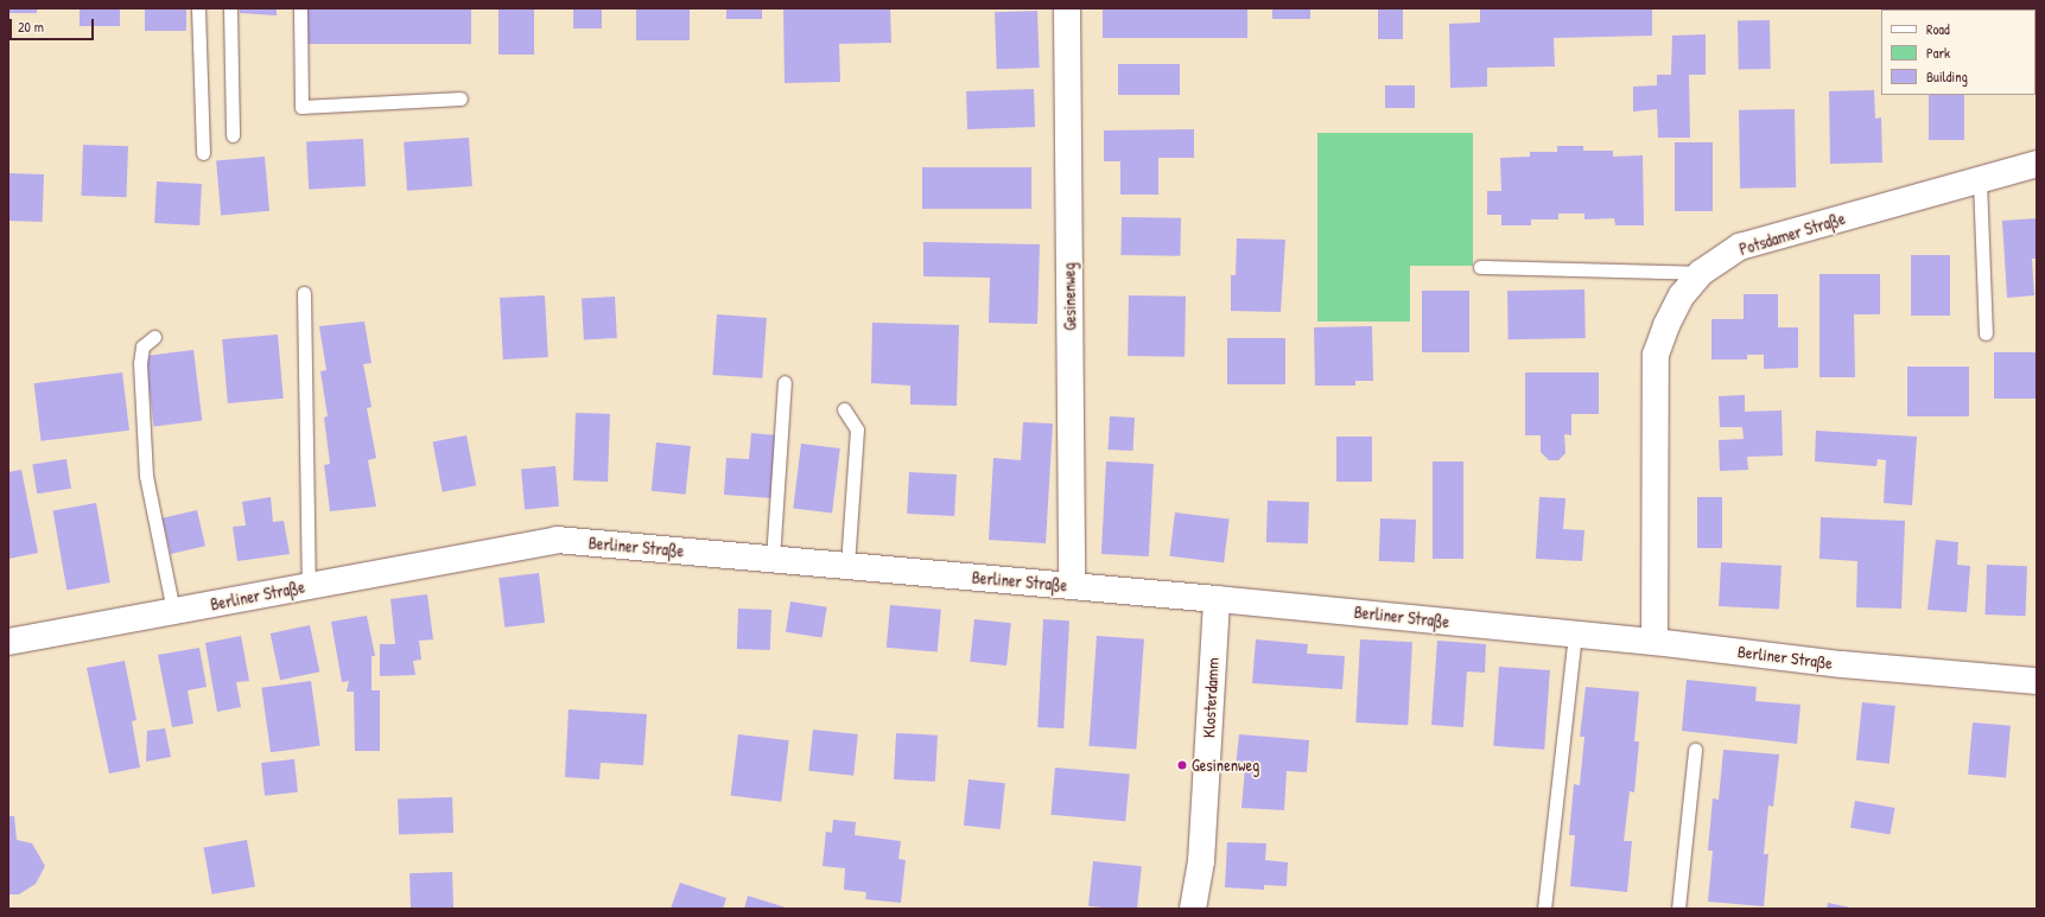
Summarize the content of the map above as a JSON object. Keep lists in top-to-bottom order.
{
  "streets": {
    "street": [
      "Potsdamer Straße",
      "Gesinenweg",
      "Berliner Straße",
      "Klosterdamm"
    ]
  },
  "crossings": [
    ["Potsdamer Straße", "Berliner Straße"],
    ["Gesinenweg", "Berliner Straße"],
    ["Berliner Straße", "Klosterdamm"]
  ],
  "places": ["Gesinenweg"],
  "legend": ["Road", "Park", "Building"],
  "scale_bar": "20 m"
}
